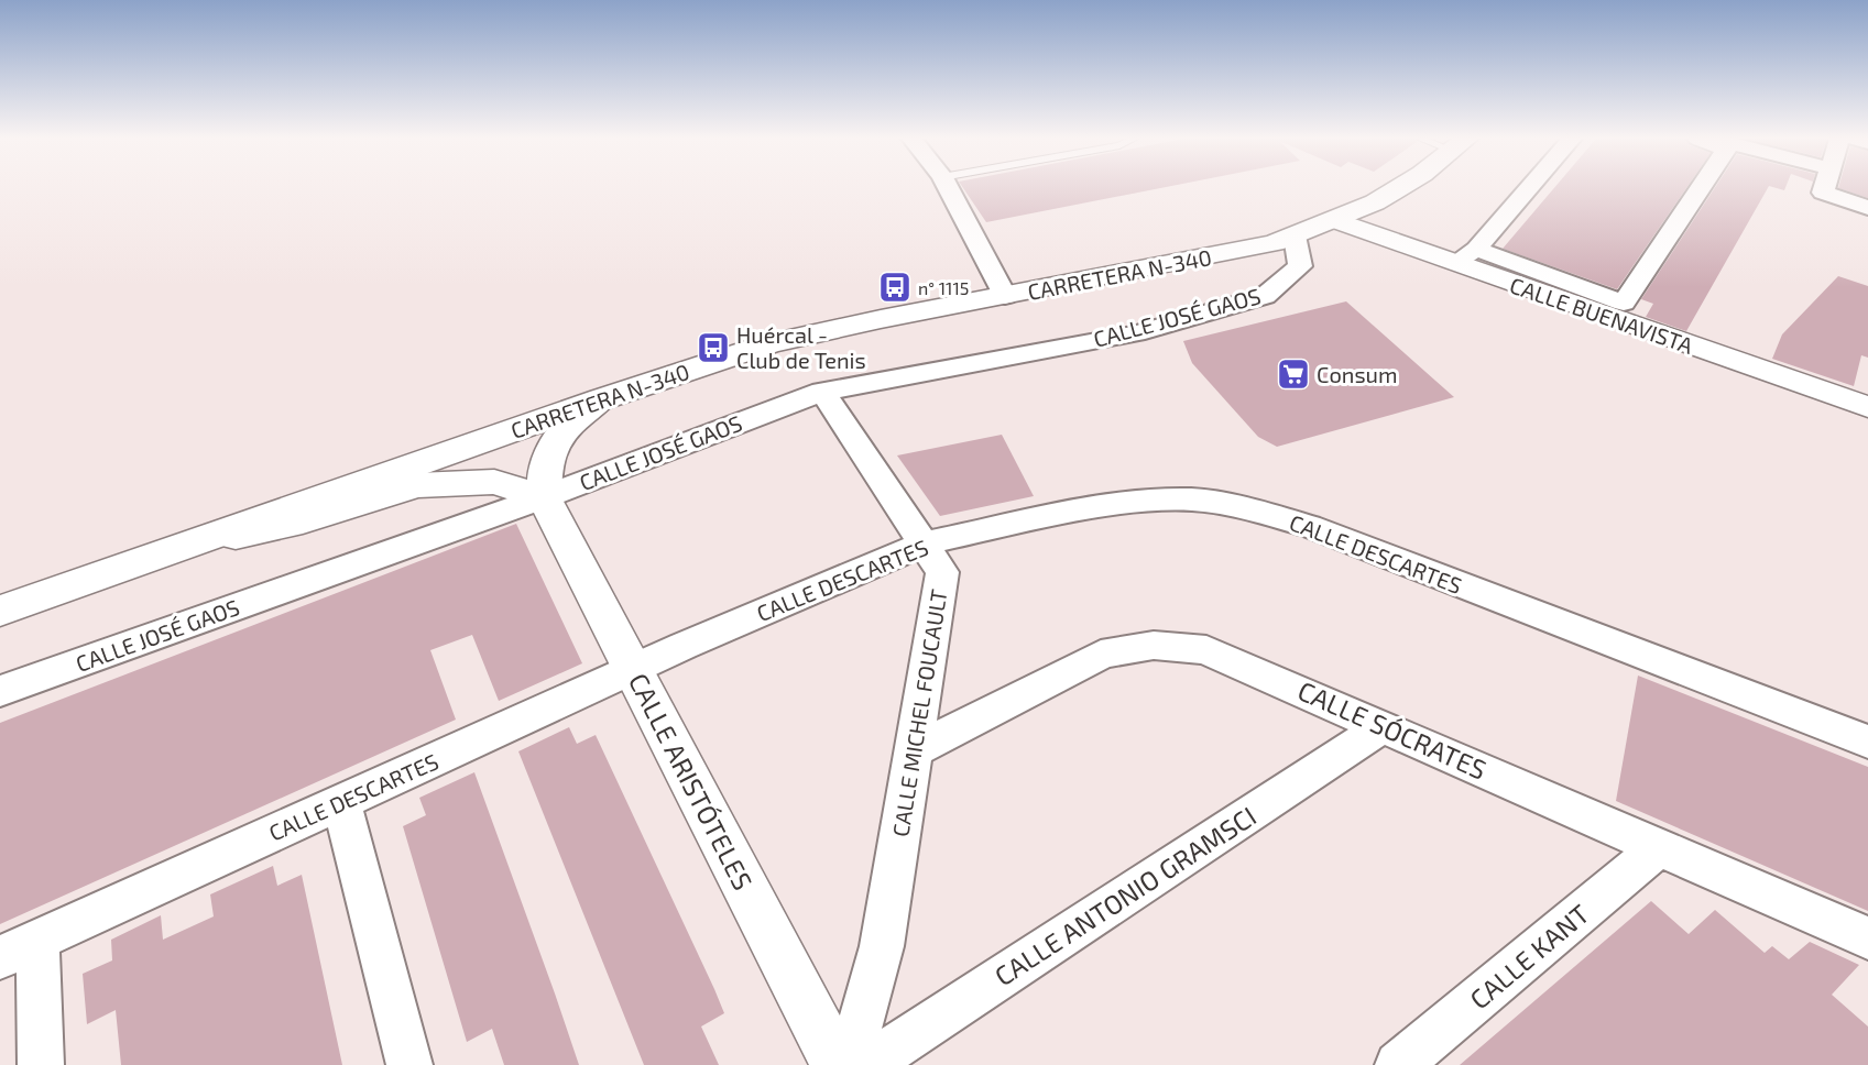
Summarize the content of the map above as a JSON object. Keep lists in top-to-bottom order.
{
  "streets": {
    "main road": ["CARRETERA N-340", "CALLE BUENAVISTA", "CALLE ARISTÓTELES"],
    "street": [
      "CALLE JOSÉ GAOS",
      "CALLE DESCARTES",
      "CALLE MICHEL FOUCAULT",
      "CALLE SÓCRATES",
      "CALLE ANTONIO GRAMSCI",
      "CALLE KANT"
    ]
  },
  "crossings": [
    ["CARRETERA N-340", "CALLE BUENAVISTA"],
    ["CARRETERA N-340", "CALLE JOSÉ GAOS"],
    ["CALLE JOSÉ GAOS", "CALLE MICHEL FOUCAULT"],
    ["CALLE JOSÉ GAOS", "CALLE ARISTÓTELES"],
    ["CALLE DESCARTES", "CALLE MICHEL FOUCAULT"],
    ["CALLE DESCARTES", "CALLE ARISTÓTELES"],
    ["CALLE MICHEL FOUCAULT", "CALLE SÓCRATES"],
    ["CALLE SÓCRATES", "CALLE ANTONIO GRAMSCI"],
    ["CALLE SÓCRATES", "CALLE KANT"]
  ],
  "places": {
    "bus stop": ["n° 1115", "Huércal - Club de Tenis"],
    "supermarket": ["Consum"]
  }
}
